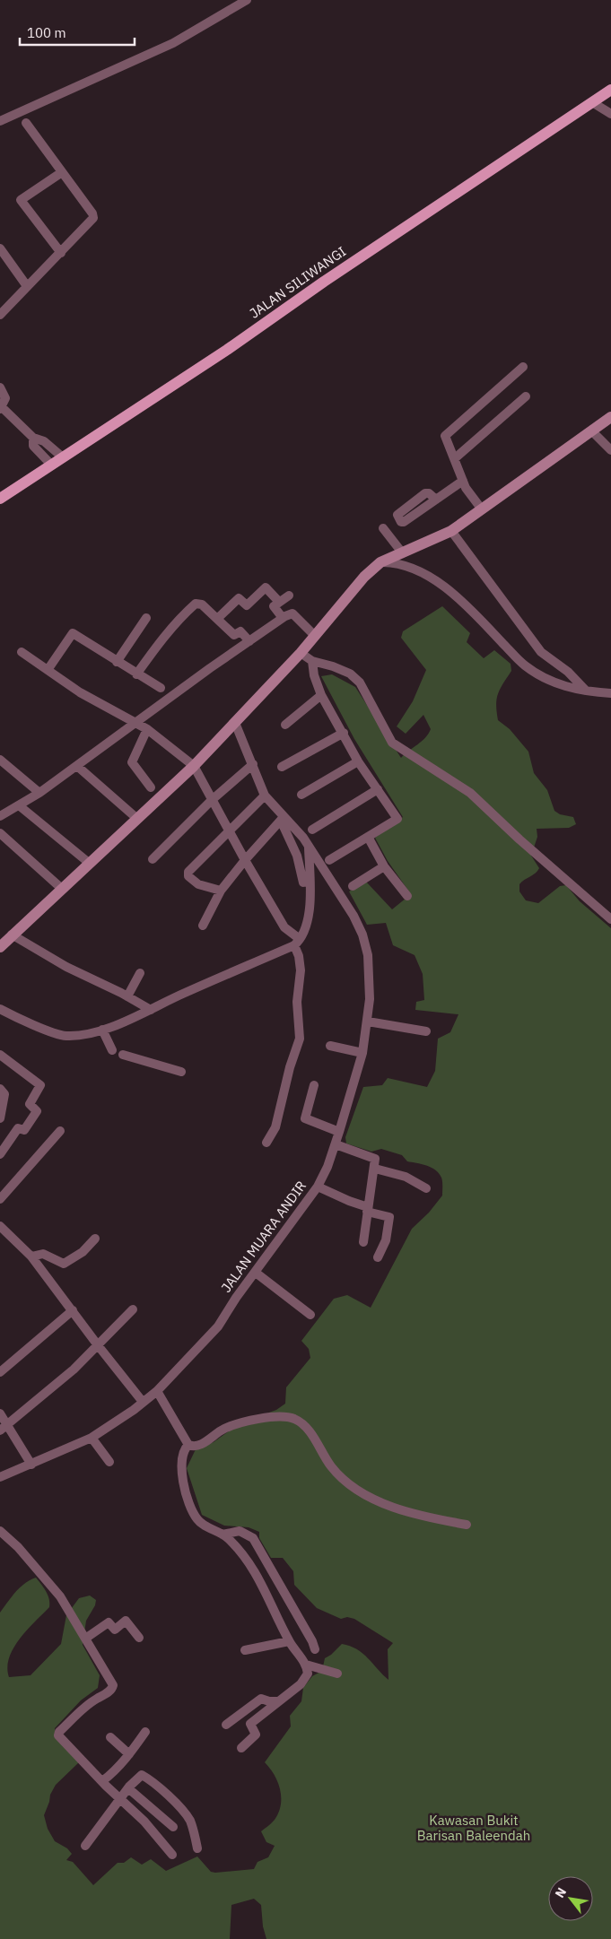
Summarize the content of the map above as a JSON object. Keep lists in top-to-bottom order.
{
  "streets": {
    "main road": ["JALAN SILIWANGI"],
    "street": ["JALAN MUARA ANDIR"]
  },
  "parks": ["Kawasan Bukit Barisan Baleendah"],
  "scale_bar": "100 m",
  "north": "top left"
}
